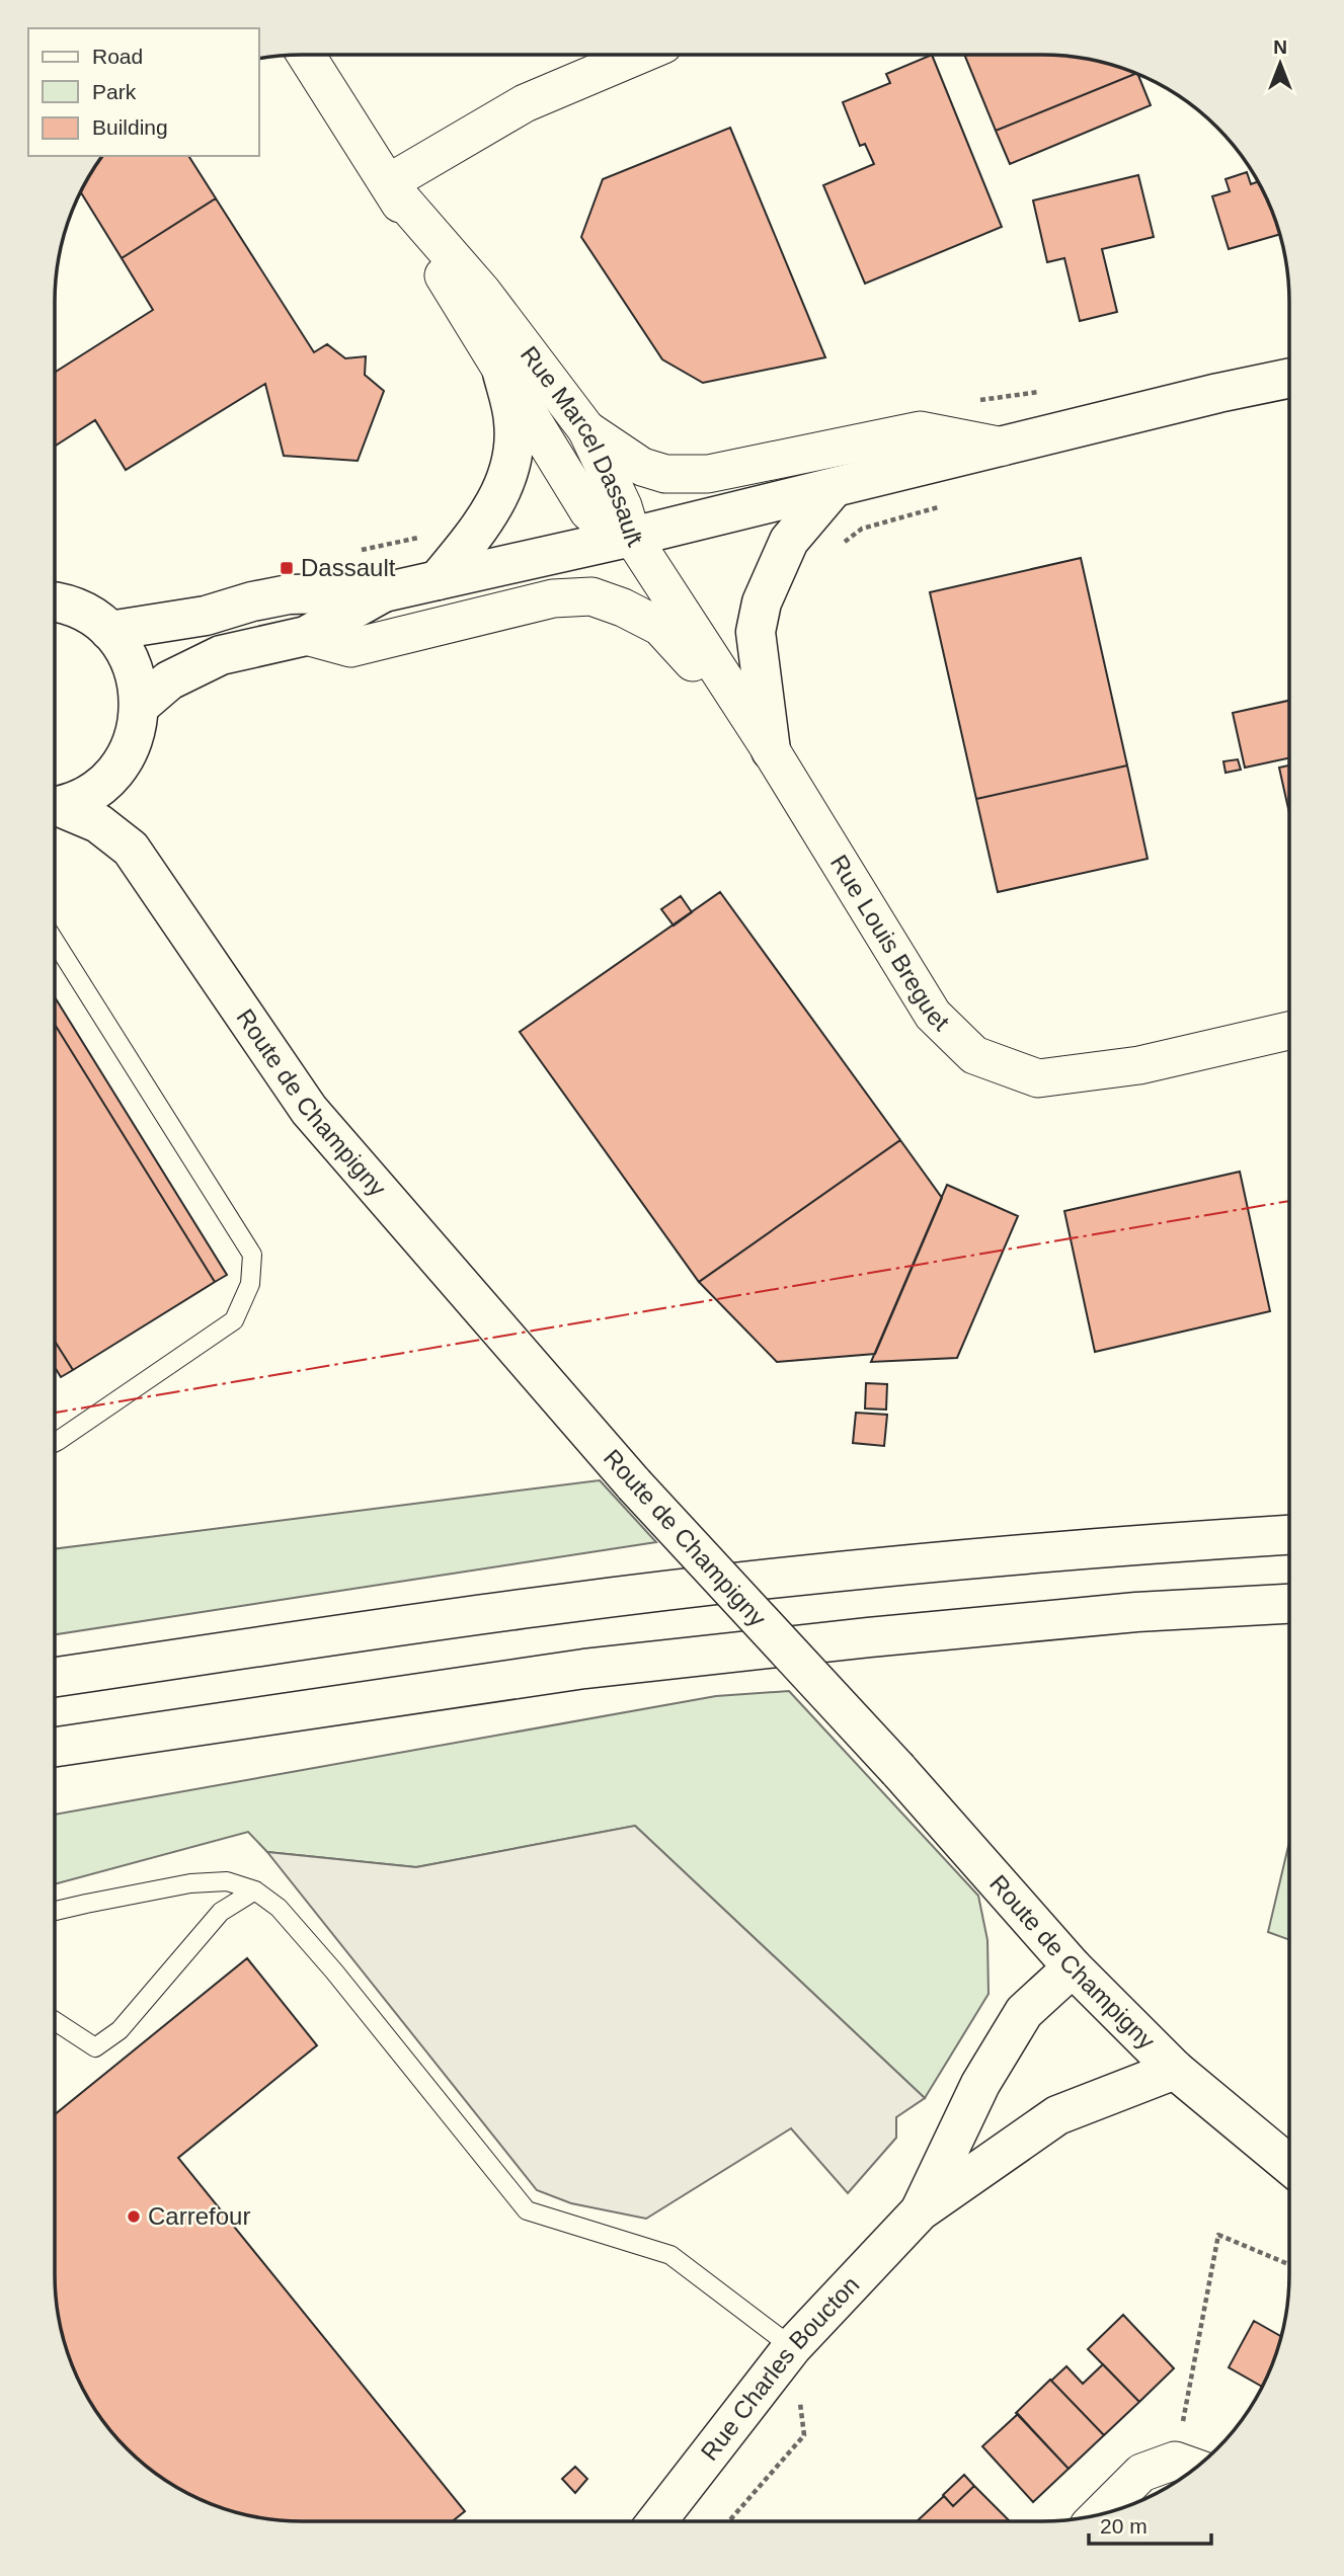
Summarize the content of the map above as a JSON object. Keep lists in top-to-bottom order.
{
  "streets": {
    "main road": ["Route de Champigny", "Rue Charles Boucton"],
    "street": ["Rue Marcel Dassault", "Rue Louis Breguet"]
  },
  "crossings": [
    ["Rue Marcel Dassault", "Rue Louis Breguet"],
    ["Route de Champigny", "Rue Charles Boucton"]
  ],
  "places": {
    "transit": ["Dassault"],
    "other": ["Carrefour"]
  },
  "legend": ["Road", "Park", "Building"],
  "scale_bar": "20 m",
  "north": "top"
}
